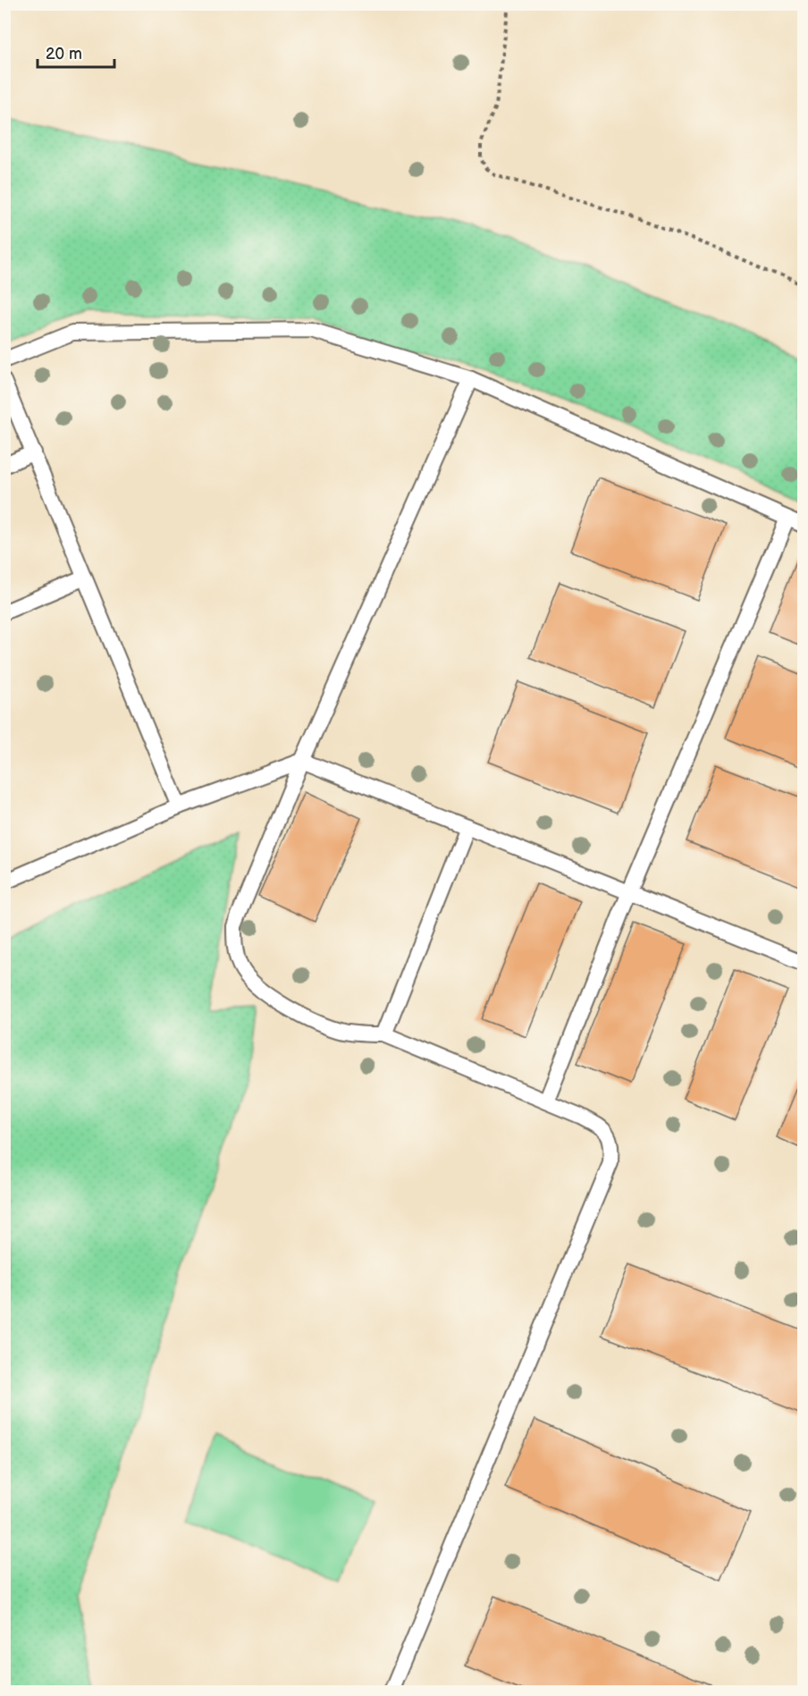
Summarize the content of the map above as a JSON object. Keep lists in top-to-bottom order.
{
  "scale_bar": "20 m"
}
